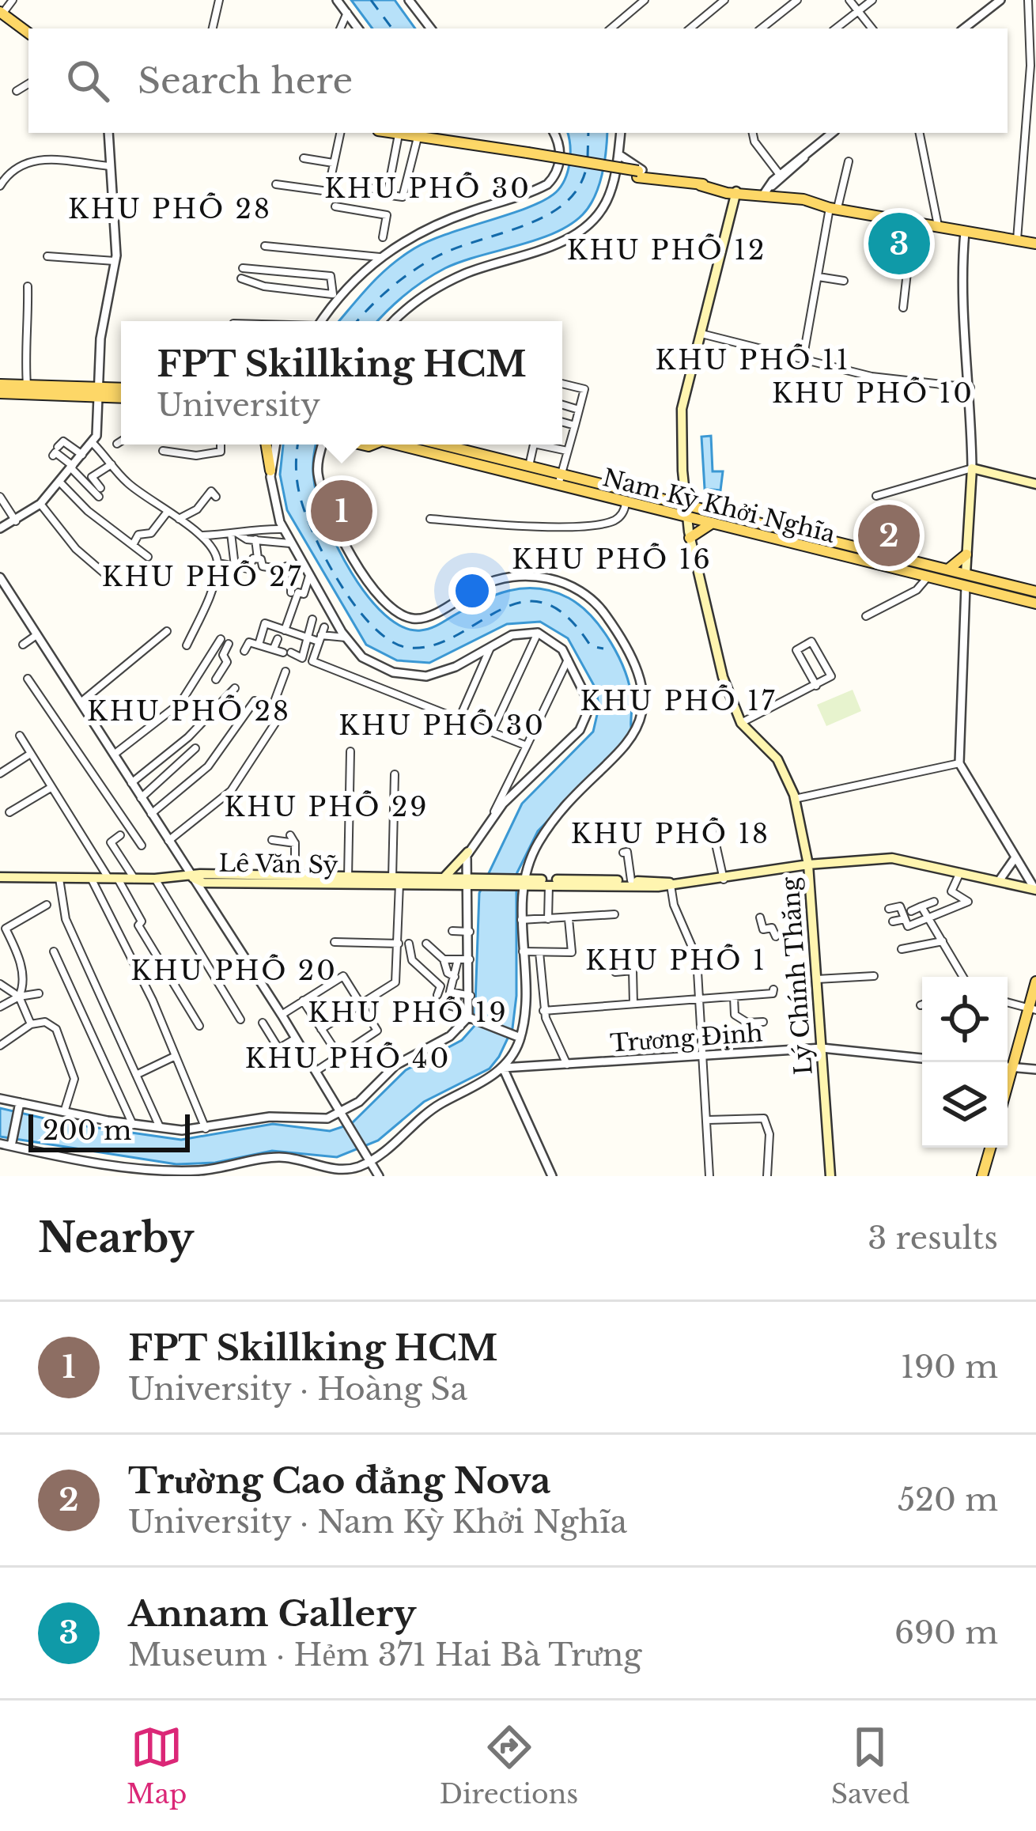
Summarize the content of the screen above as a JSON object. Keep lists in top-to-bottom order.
{
  "streets": {
    "main road": ["Nam Kỳ Khởi Nghĩa", "Lê Văn Sỹ", "Lý Chính Thắng"],
    "street": ["Trương Định"]
  },
  "crossings": [
    ["Nam Kỳ Khởi Nghĩa", "Lý Chính Thắng"],
    ["Lý Chính Thắng", "Trương Định"]
  ],
  "districts": [
    "KHU PHỐ 30",
    "KHU PHỐ 28",
    "KHU PHỐ 12",
    "KHU PHỐ 11",
    "KHU PHỐ 10",
    "KHU PHỐ 16",
    "KHU PHỐ 27",
    "KHU PHỐ 17",
    "KHU PHỐ 28",
    "KHU PHỐ 30",
    "KHU PHỐ 29",
    "KHU PHỐ 18",
    "KHU PHỐ 1",
    "KHU PHỐ 20",
    "KHU PHỐ 19",
    "KHU PHỐ 40"
  ],
  "scale_bar": "200 m",
  "page": {
    "search": "Search here",
    "pins": ["3", "1", "2"],
    "popup": ["FPT Skillking HCM", "University"],
    "scale": "200 m",
    "heading": ["Nearby", "3 results"],
    "list": [
      {
        "mark": "1",
        "name": "FPT Skillking HCM",
        "note": "University · Hoàng Sa",
        "value": "190 m"
      },
      {
        "mark": "2",
        "name": "Trường Cao đẳng Nova",
        "note": "University · Nam Kỳ Khởi Nghĩa",
        "value": "520 m"
      },
      {
        "mark": "3",
        "name": "Annam Gallery",
        "note": "Museum · Hẻm 371 Hai Bà Trưng",
        "value": "690 m"
      }
    ],
    "nav": ["Map", "Directions", "Saved"]
  }
}
